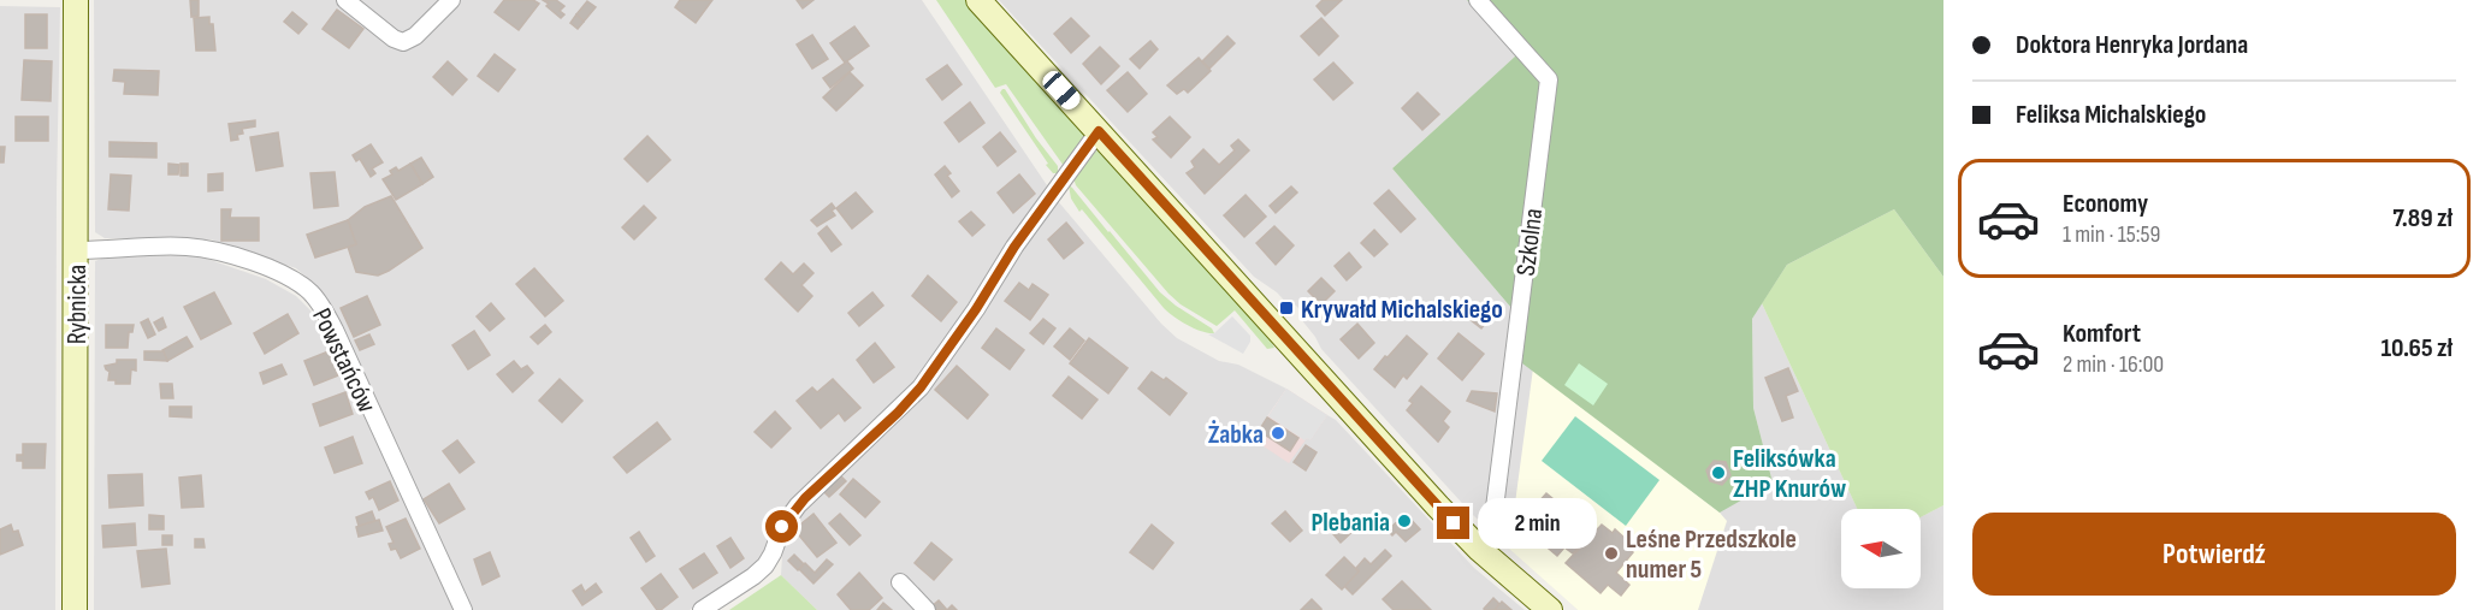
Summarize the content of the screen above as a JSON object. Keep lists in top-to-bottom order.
{
  "streets": {
    "street": ["Szkolna", "Rybnicka", "Powstańców"]
  },
  "crossings": [
    ["Rybnicka", "Powstańców"]
  ],
  "places": {
    "transit": ["Krywałd Michalskiego"],
    "other": [
      "Żabka",
      "Feliksówka ZHP Knurów",
      "Plebania",
      "Leśne Przedszkole numer 5"
    ]
  },
  "north": "left",
  "page": {
    "banner": ["Doktora Henryka Jordana", "Feliksa Michalskiego"],
    "list": [
      {
        "name": "Economy",
        "note": "1 min · 15:59",
        "value": "7.89 zł"
      },
      {
        "name": "Komfort",
        "note": "2 min · 16:00",
        "value": "10.65 zł"
      }
    ],
    "bubble": "2 min",
    "buttons": "Potwierdź"
  }
}
